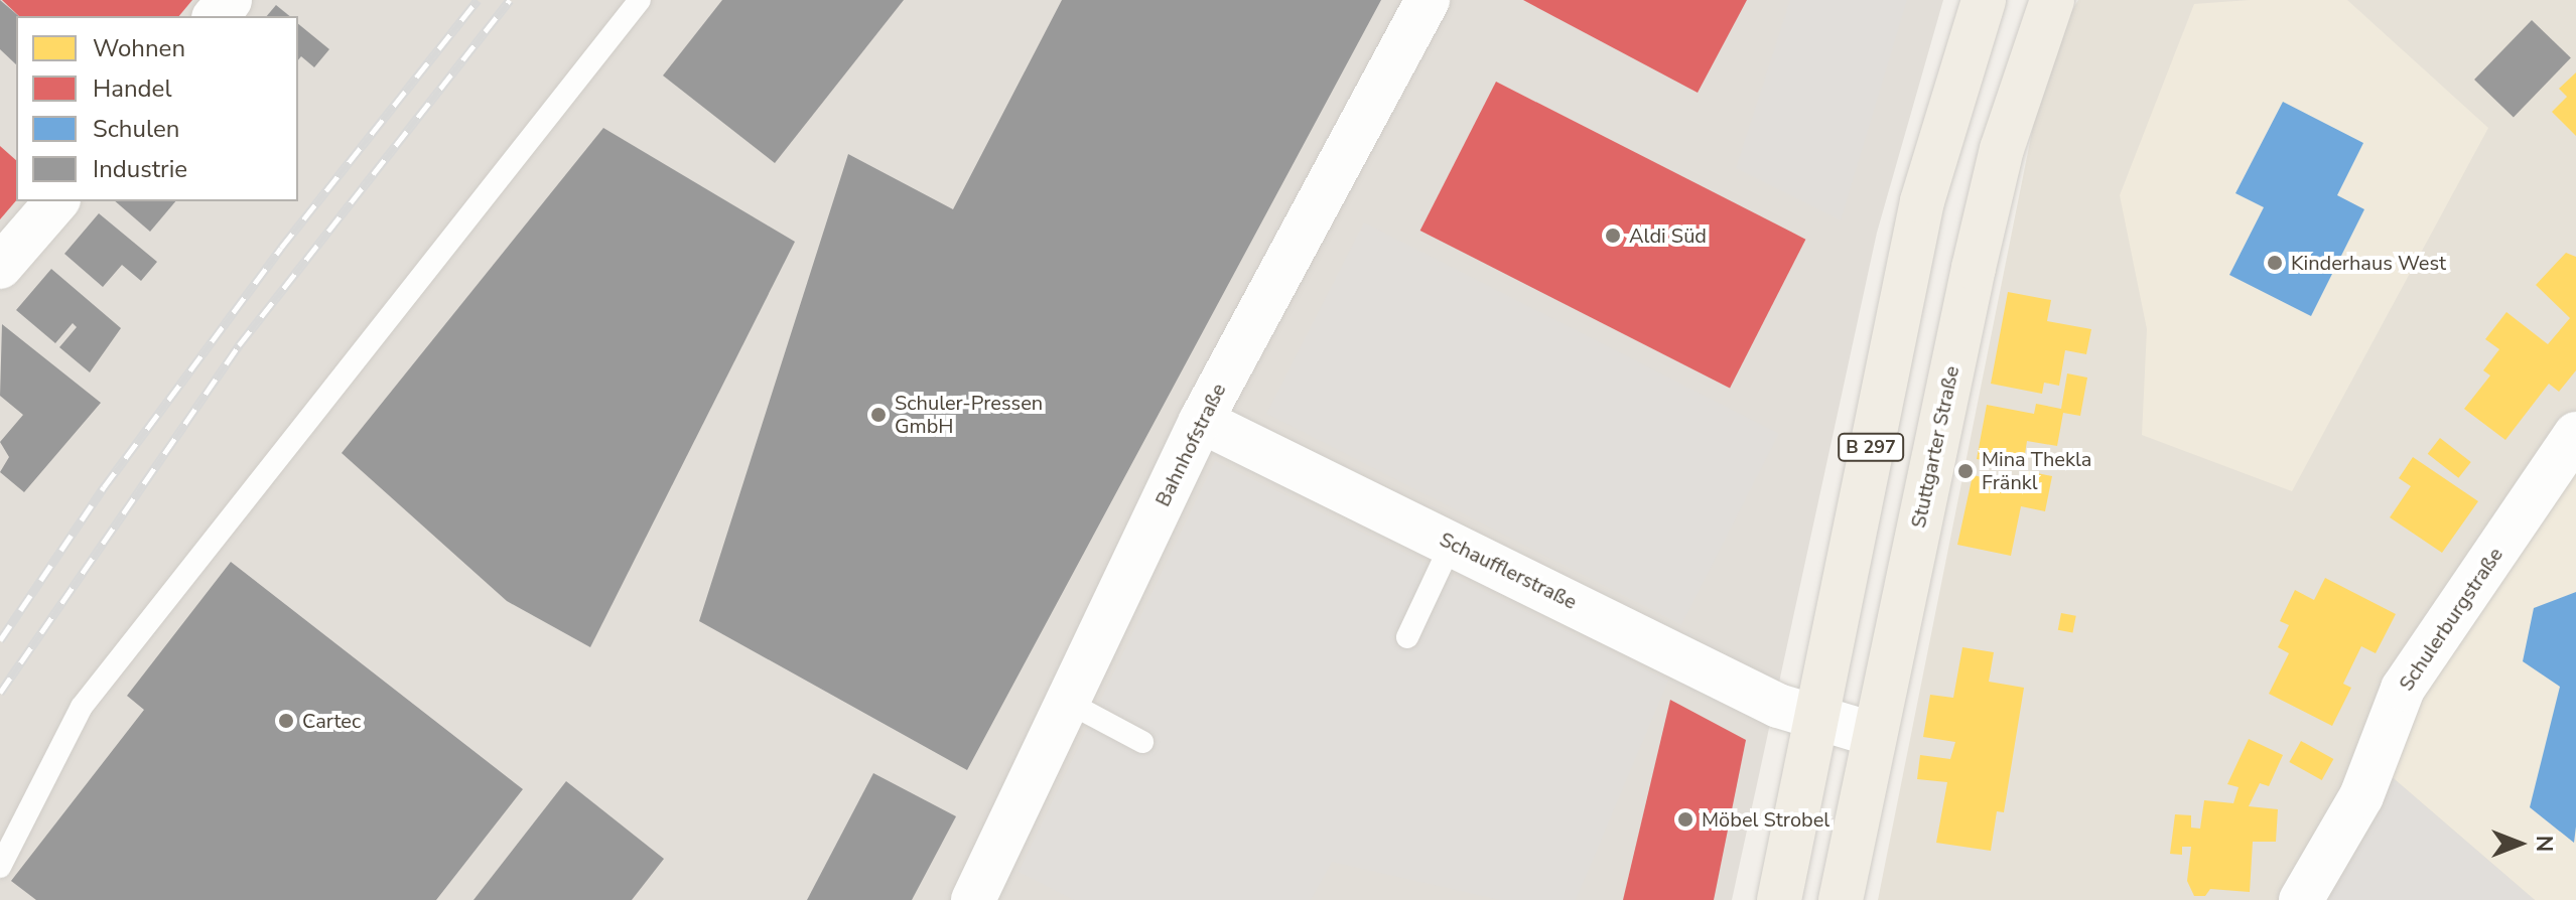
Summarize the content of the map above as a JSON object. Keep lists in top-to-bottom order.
{
  "streets": {
    "main road": ["B 297", "Stuttgarter Straße"],
    "street": ["Bahnhofstraße", "Schaufflerstraße", "Schulerburgstraße"]
  },
  "crossings": [
    ["Bahnhofstraße", "Schaufflerstraße"],
    ["B 297", "Schaufflerstraße"],
    ["Stuttgarter Straße", "Schaufflerstraße"]
  ],
  "places": [
    "Aldi Süd",
    "Kinderhaus West",
    "Schuler-Pressen GmbH",
    "Mina Thekla Fränkl",
    "Cartec",
    "Möbel Strobel"
  ],
  "legend": [
    "Wohnen",
    "Handel",
    "Schulen",
    "Industrie"
  ],
  "north": "right"
}
